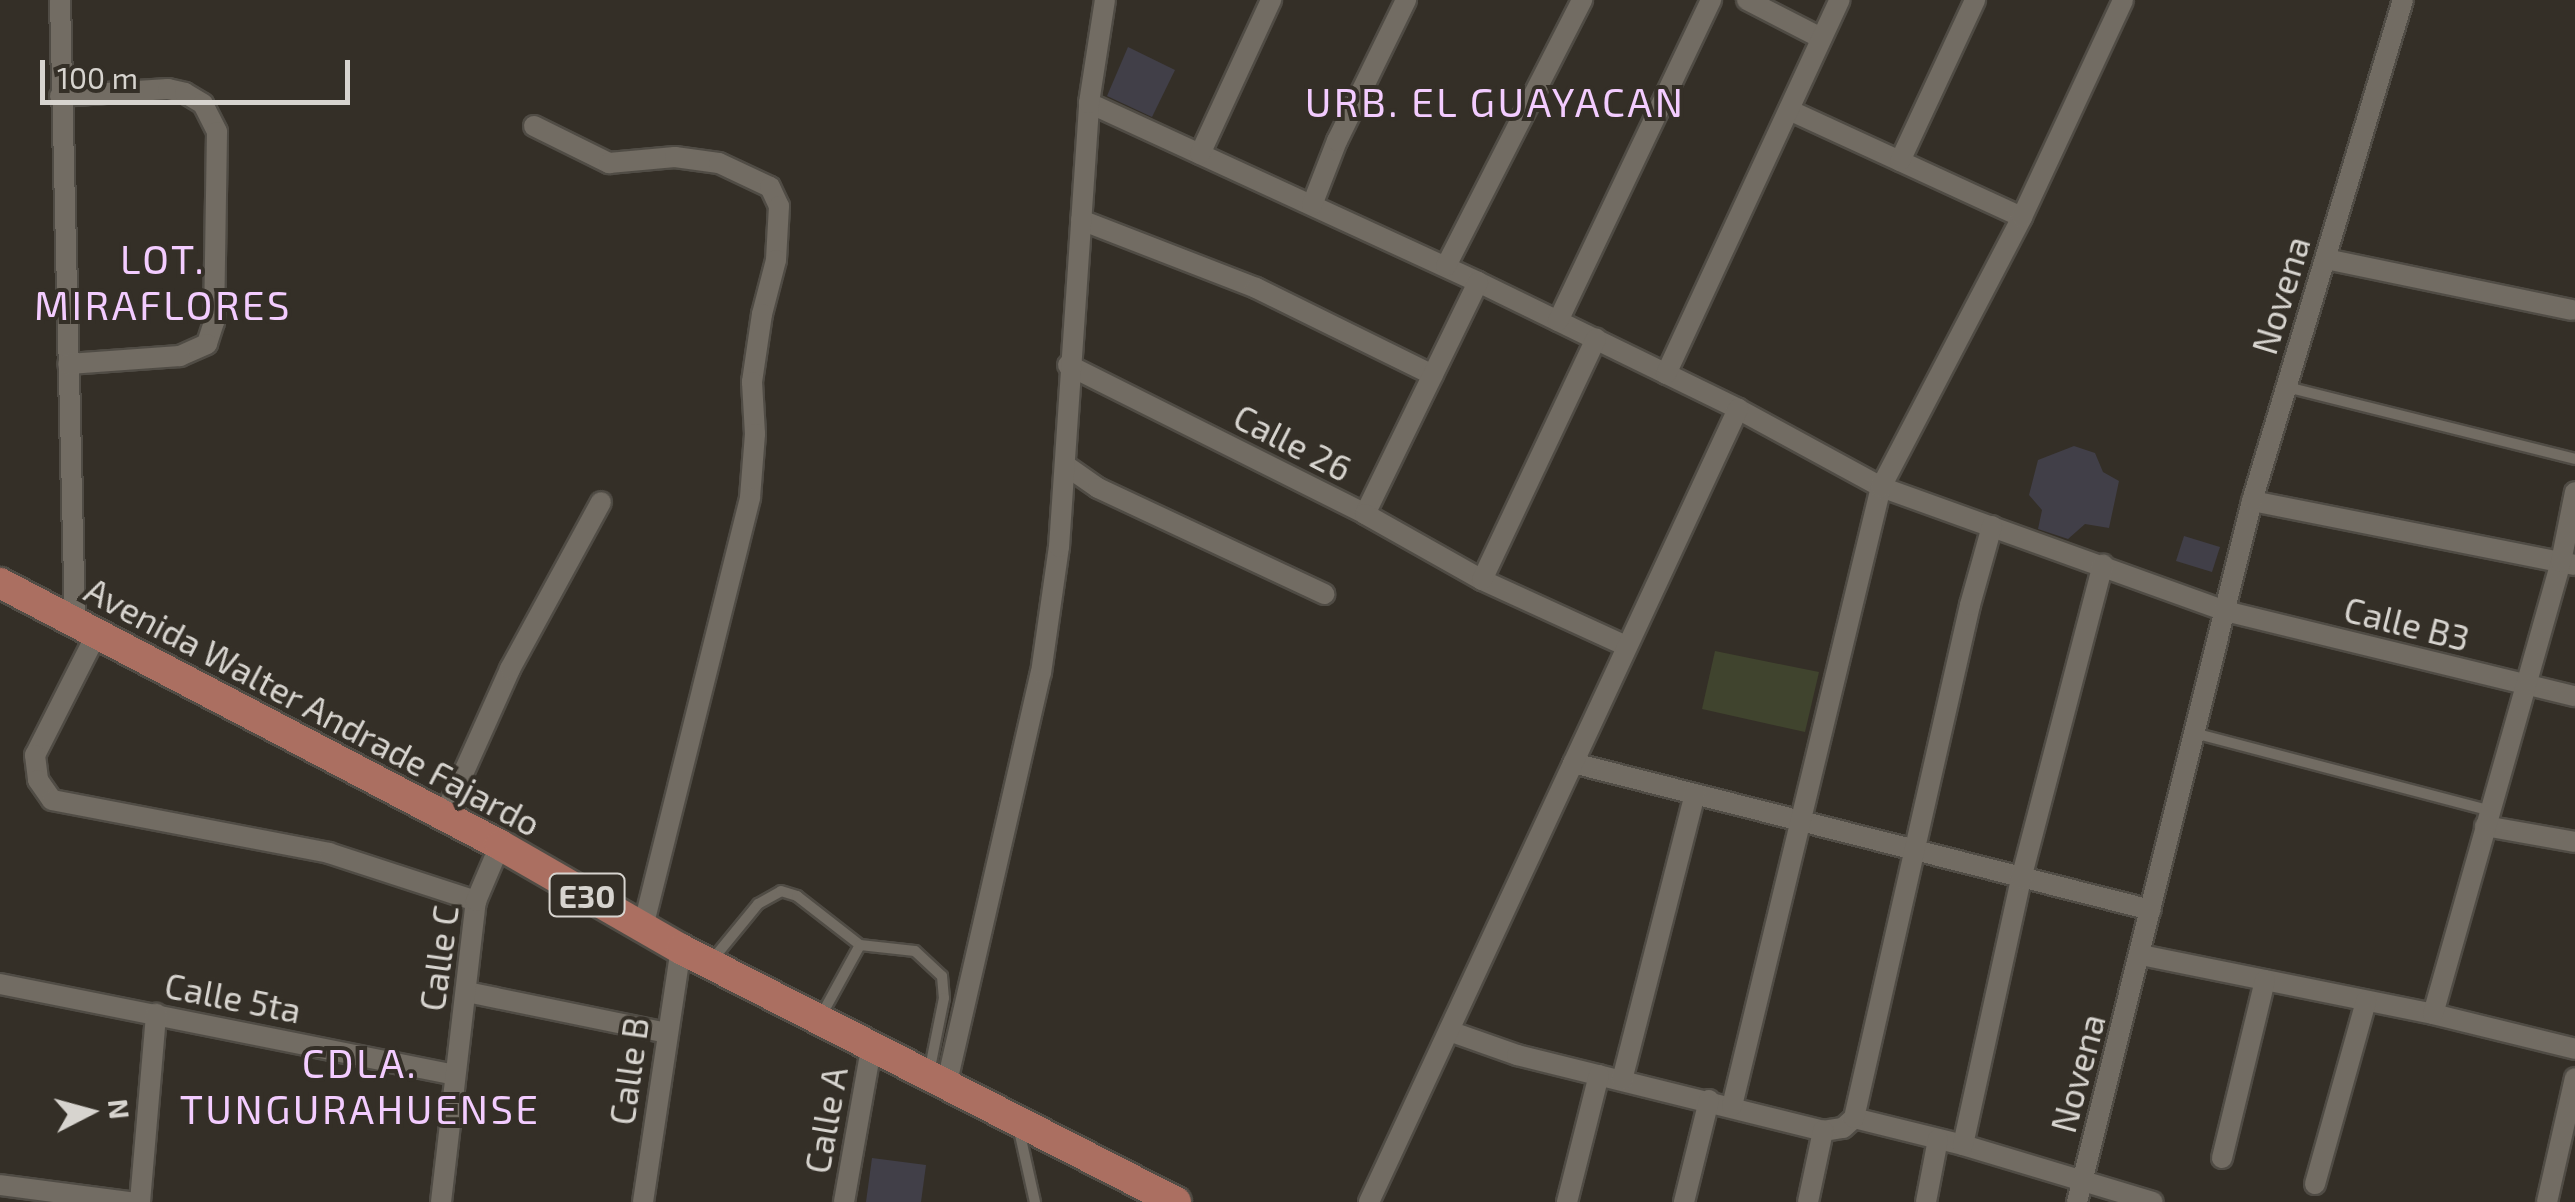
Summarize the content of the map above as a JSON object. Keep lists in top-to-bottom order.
{
  "streets": {
    "main road": ["Avenida Walter Andrade Fajardo", "E30"],
    "street": [
      "Novena",
      "Calle 26",
      "Calle B3",
      "Calle C",
      "Calle 5ta",
      "Calle B",
      "Calle A"
    ]
  },
  "crossings": [
    ["Novena", "Calle B3"],
    ["Avenida Walter Andrade Fajardo", "Calle C"],
    ["Avenida Walter Andrade Fajardo", "Calle B"],
    ["Avenida Walter Andrade Fajardo", "Calle A"],
    ["Calle C", "Calle 5ta"]
  ],
  "districts": ["URB. EL GUAYACAN", "LOT. MIRAFLORES", "CDLA. TUNGURAHUENSE"],
  "scale_bar": "100 m",
  "north": "right"
}
